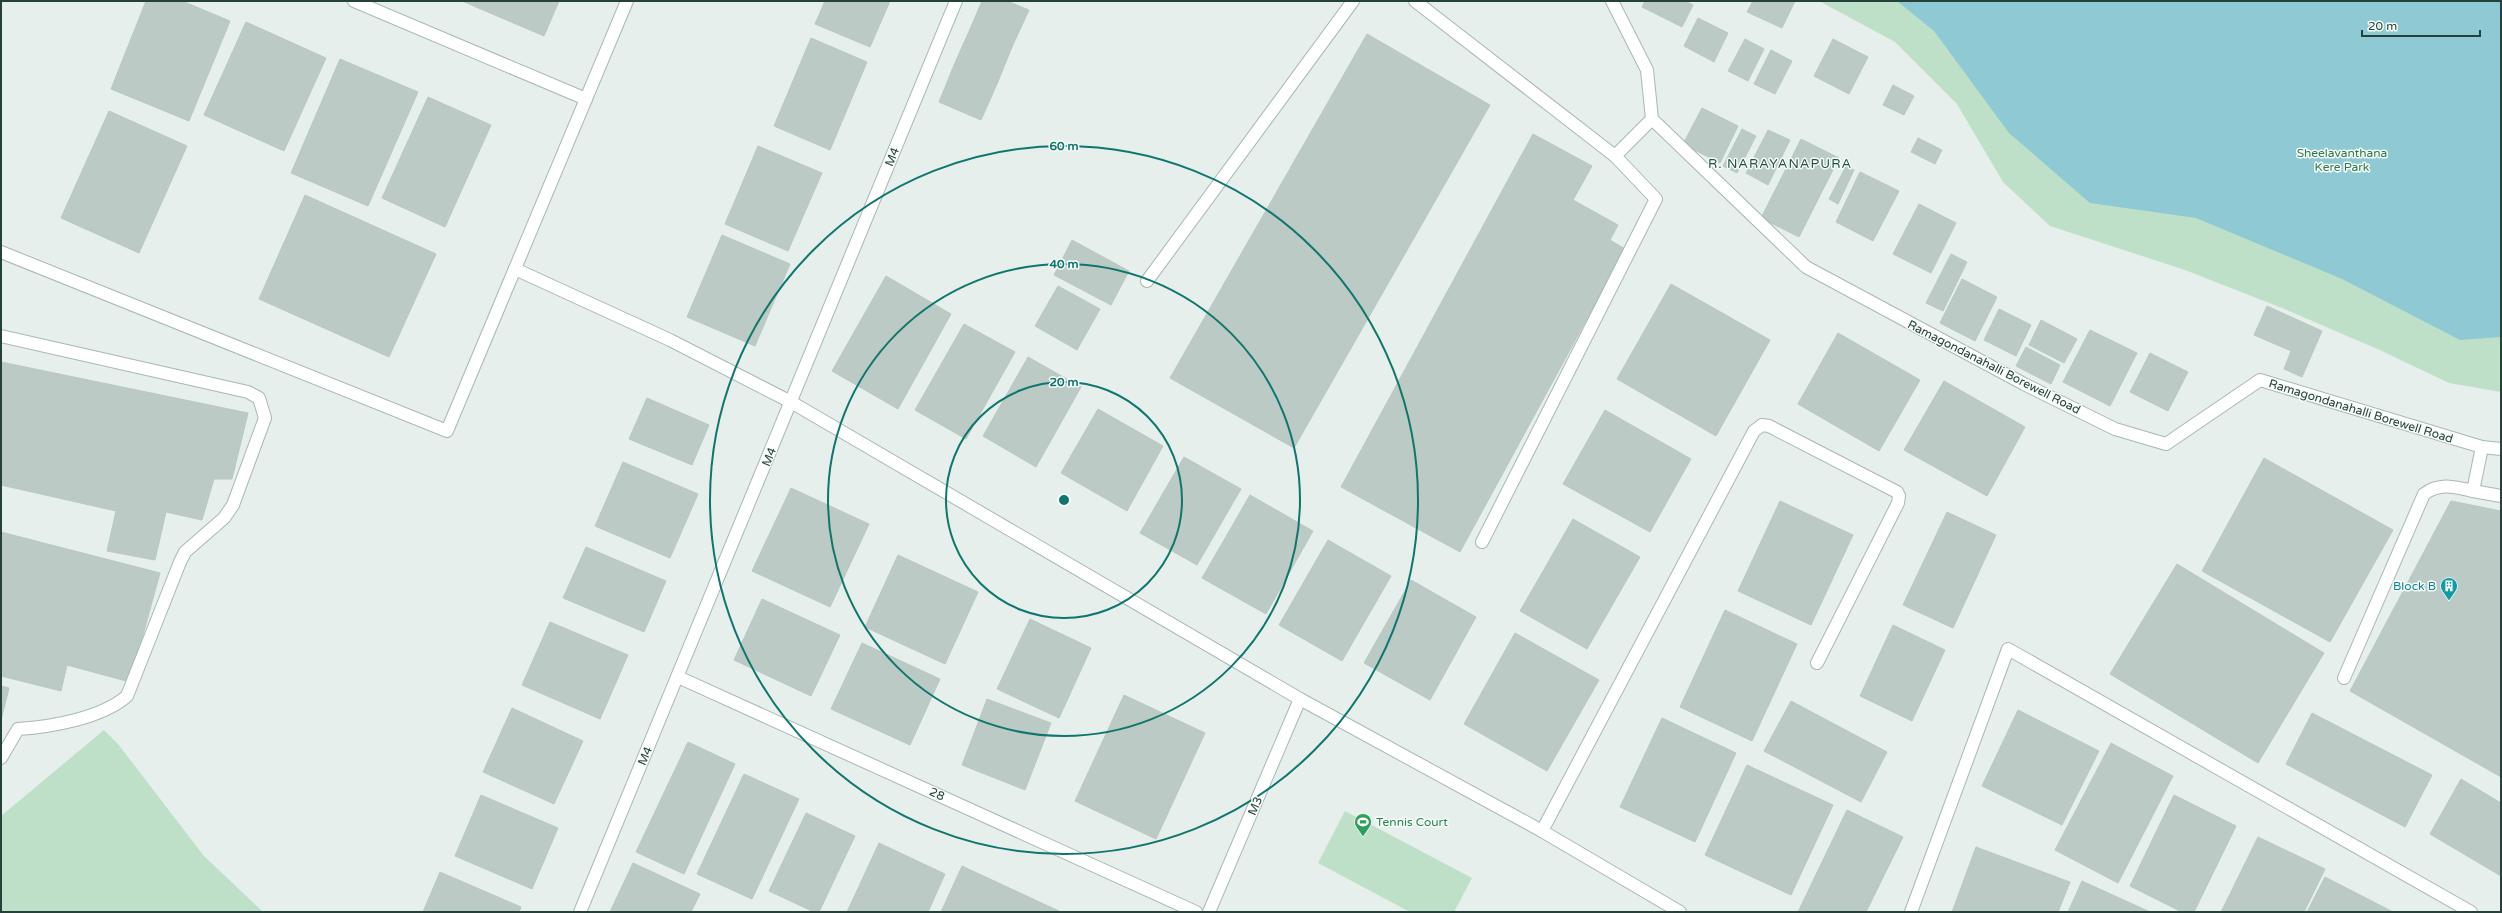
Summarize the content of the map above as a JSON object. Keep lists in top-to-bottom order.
{
  "streets": {
    "street": [
      "M4",
      "Ramagondanahalli Borewell Road",
      "28",
      "M3"
    ]
  },
  "crossings": [
    ["M4", "28"]
  ],
  "districts": ["R. NARAYANAPURA"],
  "parks": ["Sheelavanthana Kere Park"],
  "places": {
    "building": ["Block B"],
    "sports": ["Tennis Court"]
  },
  "scale_bar": "20 m",
  "rings": ["60 m", "40 m", "20 m"]
}
